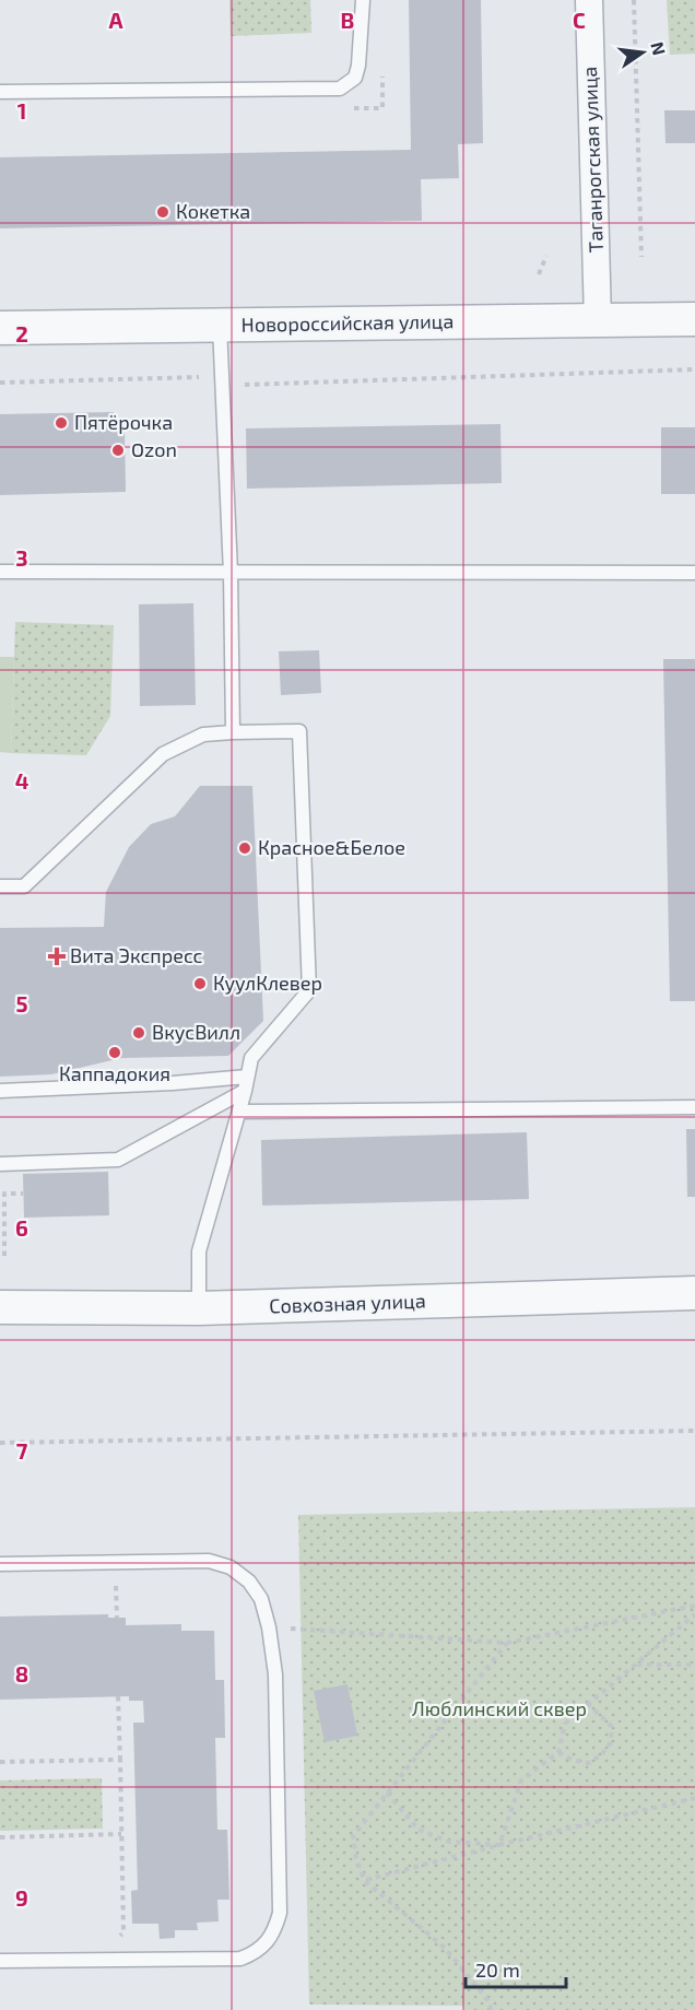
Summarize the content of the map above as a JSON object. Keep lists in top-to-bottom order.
{
  "streets": {
    "street": ["Таганрогская улица", "Новороссийская улица", "Совхозная улица"]
  },
  "crossings": [
    ["Таганрогская улица", "Новороссийская улица"]
  ],
  "parks": ["Люблинский сквер"],
  "places": {
    "other": [
      "Кокетка",
      "Пятёрочка",
      "Ozon",
      "Красное&Белое",
      "КуулКлевер",
      "ВкусВилл",
      "Каппадокия"
    ],
    "health": ["Вита Экспресс"]
  },
  "scale_bar": "20 m",
  "north": "right",
  "grid": {
    "columns": ["A", "B", "C"],
    "rows": [
      "1",
      "2",
      "3",
      "4",
      "5",
      "6",
      "7",
      "8",
      "9"
    ]
  }
}
